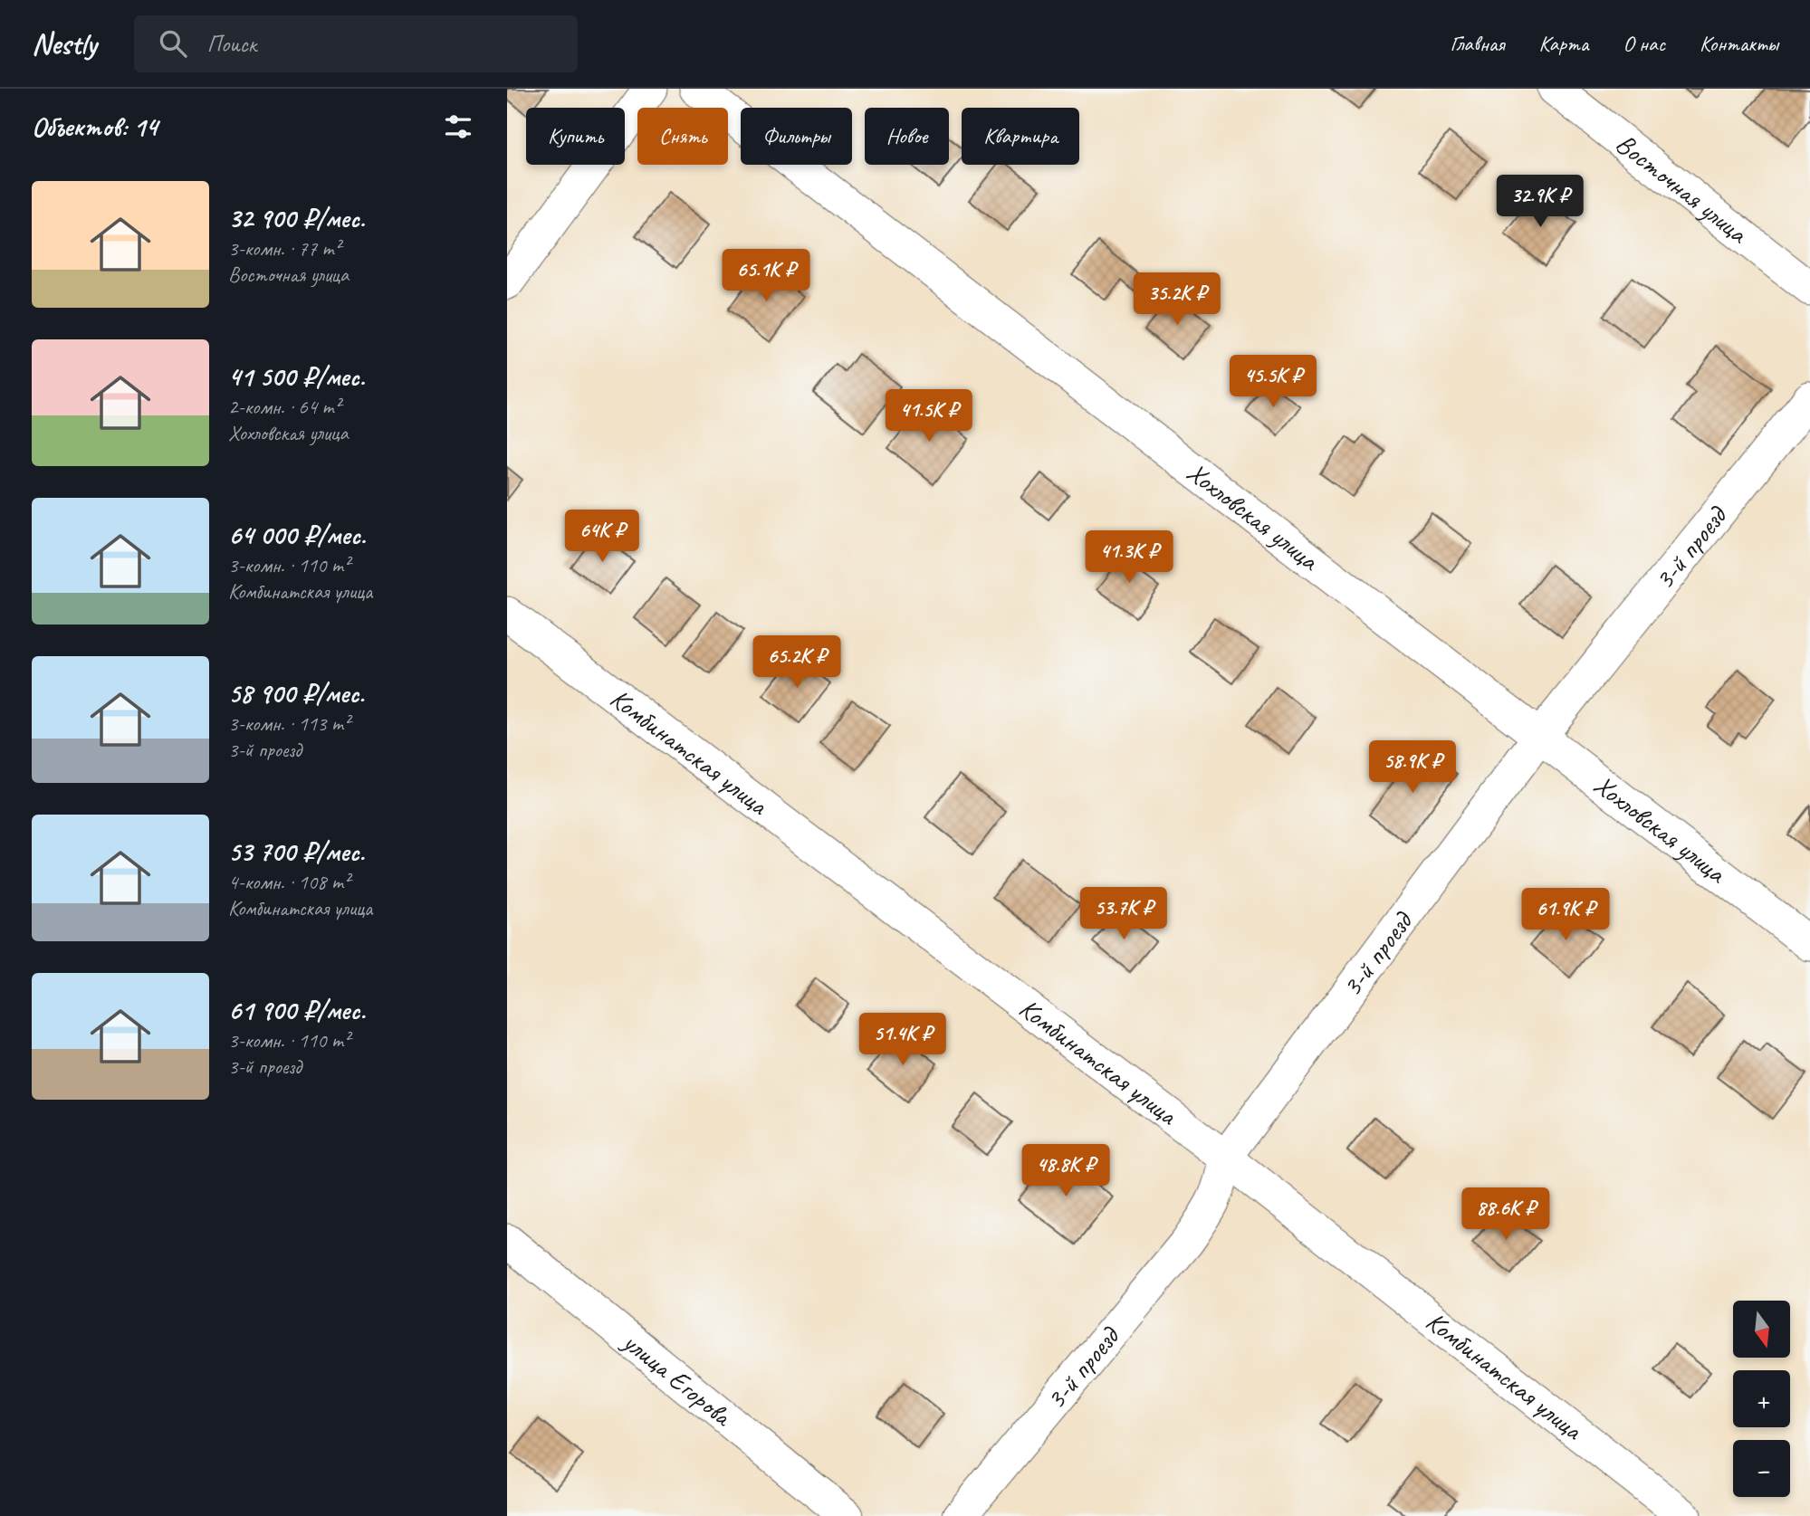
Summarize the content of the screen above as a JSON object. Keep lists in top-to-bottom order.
{
  "streets": {
    "street": [
      "Восточная улица",
      "Хохловская улица",
      "3-й проезд",
      "Комбинатская улица",
      "улица Егорова"
    ]
  },
  "crossings": [
    ["Хохловская улица", "3-й проезд"],
    ["3-й проезд", "Комбинатская улица"]
  ],
  "north": "bottom",
  "page": {
    "header": "Nestly",
    "search": "Поиск",
    "nav": [
      "Главная",
      "Карта",
      "О нас",
      "Контакты"
    ],
    "heading": "Объектов: 14",
    "chip": [
      "Купить",
      "Снять",
      "Фильтры",
      "Новое",
      "Квартира"
    ],
    "list": [
      {
        "name": "32 900 ₽/мес.",
        "note": "3-комн. · 77 m² · Восточная улица"
      },
      {
        "name": "41 500 ₽/мес.",
        "note": "2-комн. · 64 m² · Хохловская улица"
      },
      {
        "name": "64 000 ₽/мес.",
        "note": "3-комн. · 110 m² · Комбинатская улица"
      },
      {
        "name": "58 900 ₽/мес.",
        "note": "3-комн. · 113 m² · 3-й проезд"
      },
      {
        "name": "53 700 ₽/мес.",
        "note": "4-комн. · 108 m² · Комбинатская улица"
      },
      {
        "name": "61 900 ₽/мес.",
        "note": "3-комн. · 110 m² · 3-й проезд"
      }
    ],
    "price": [
      "32.9K ₽",
      "65.1K ₽",
      "35.2K ₽",
      "45.5K ₽",
      "41.5K ₽",
      "64K ₽",
      "41.3K ₽",
      "65.2K ₽",
      "58.9K ₽",
      "53.7K ₽",
      "61.9K ₽",
      "51.4K ₽",
      "48.8K ₽",
      "88.6K ₽"
    ],
    "map_buttons": ["+", "−"]
  }
}
